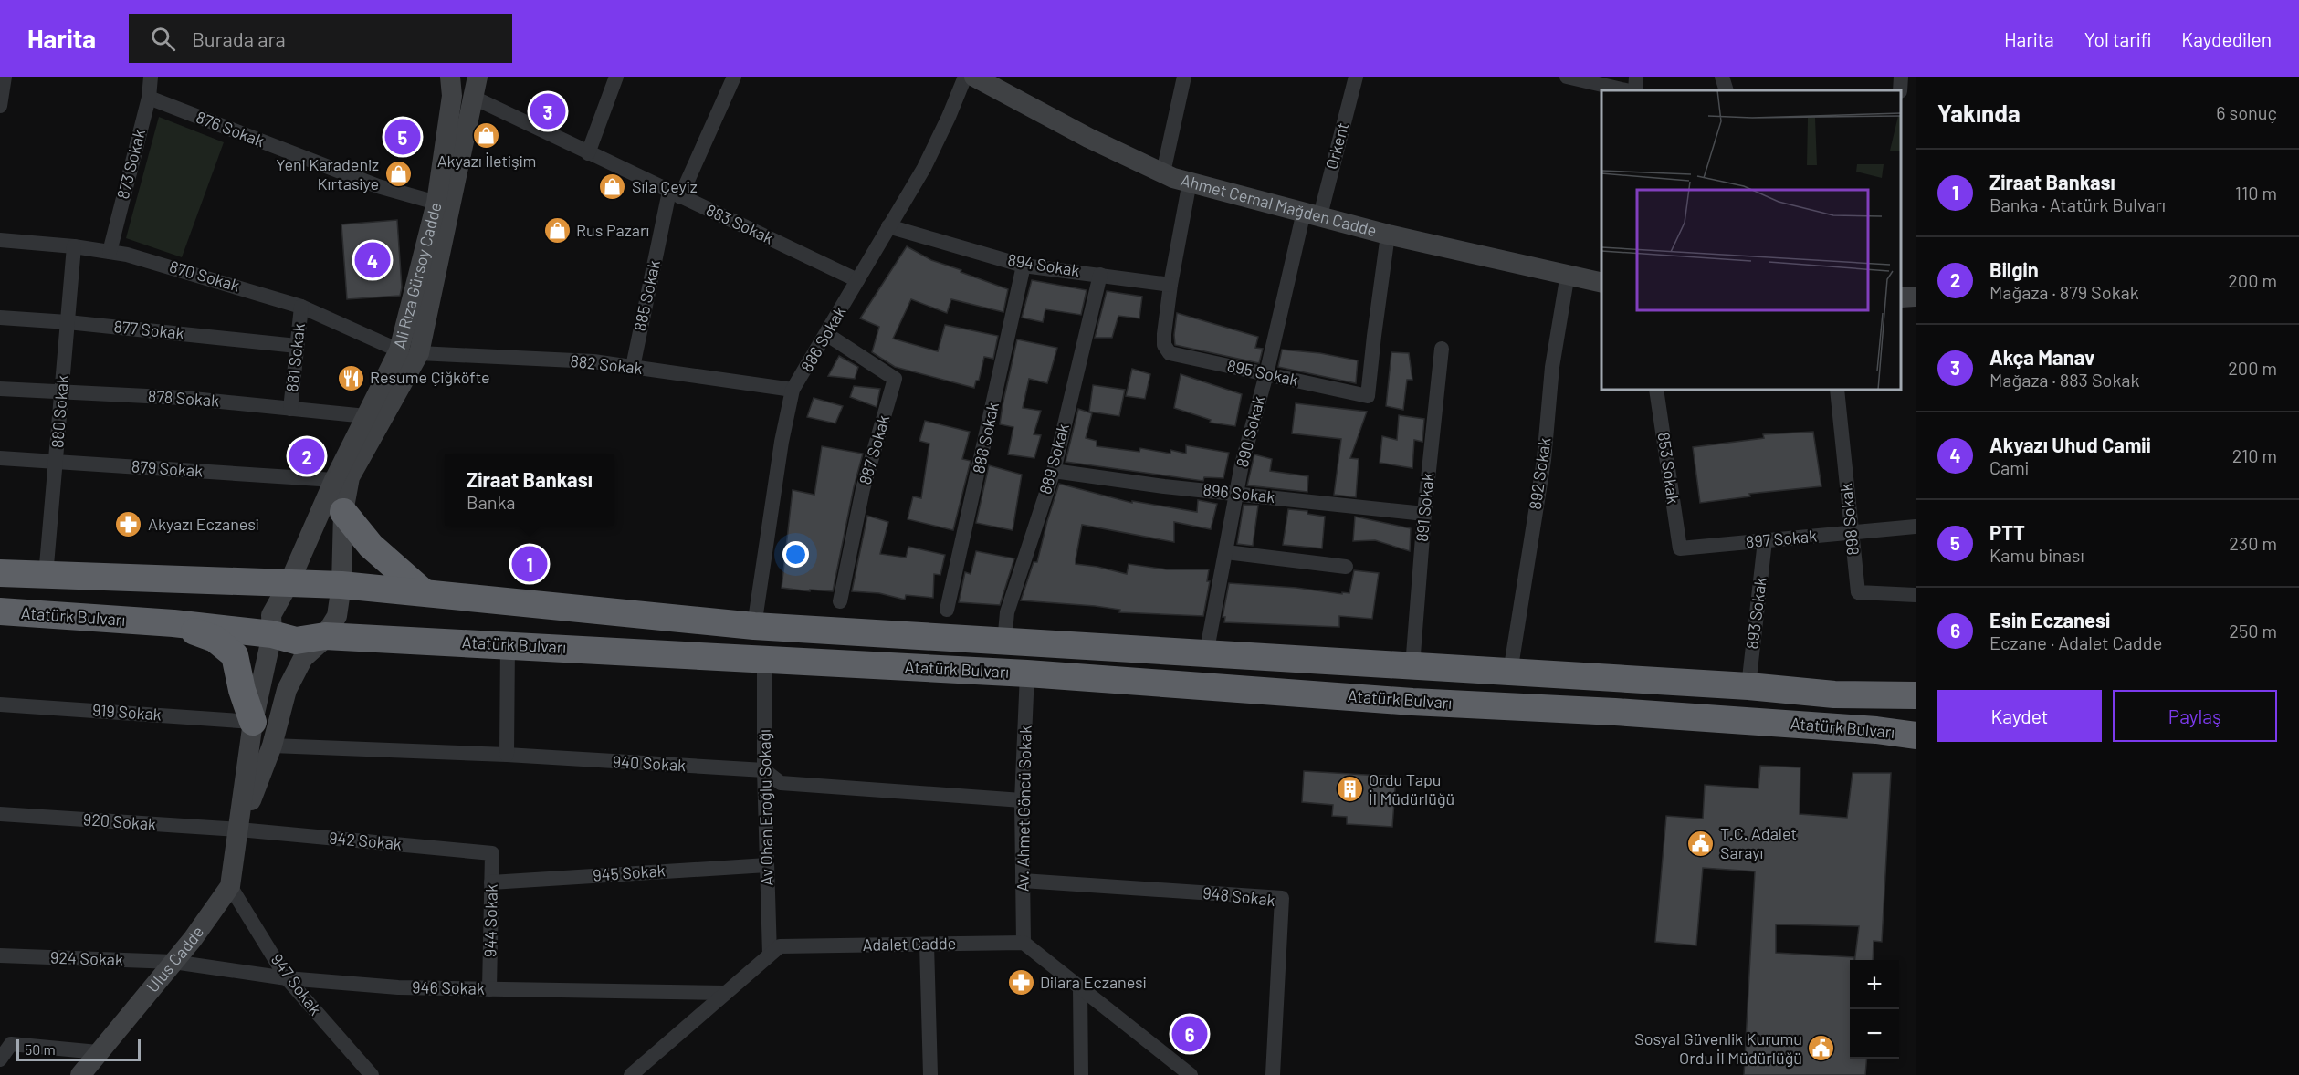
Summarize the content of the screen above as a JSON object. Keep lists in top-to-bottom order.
{
  "streets": {
    "highway": ["Atatürk Bulvarı"],
    "main road": ["Ahmet Cemal Mağden Cadde", "Ali Rıza Gürsoy Cadde", "Ulus Cadde"],
    "street": [
      "876 Sokak",
      "Orkent",
      "873 Sokak",
      "883 Sokak",
      "894 Sokak",
      "870 Sokak",
      "885 Sokak",
      "877 Sokak",
      "886 Sokak",
      "881 Sokak",
      "882 Sokak",
      "895 Sokak",
      "878 Sokak",
      "880 Sokak",
      "890 Sokak",
      "888 Sokak",
      "887 Sokak",
      "889 Sokak",
      "853 Sokak",
      "879 Sokak",
      "892 Sokak",
      "896 Sokak",
      "891 Sokak",
      "898 Sokak",
      "897 Sokak",
      "893 Sokak",
      "919 Sokak",
      "940 Sokak",
      "Av Ohan Eroğlu Sokağı",
      "Av. Ahmet Göncü Sokak",
      "920 Sokak",
      "942 Sokak",
      "945 Sokak",
      "948 Sokak",
      "944 Sokak",
      "Adalet Cadde",
      "924 Sokak",
      "947 Sokak",
      "946 Sokak"
    ]
  },
  "crossings": [
    ["876 Sokak", "873 Sokak"],
    ["876 Sokak", "Ali Rıza Gürsoy Cadde"],
    ["Orkent", "Ahmet Cemal Mağden Cadde"],
    ["Orkent", "890 Sokak"],
    ["873 Sokak", "870 Sokak"],
    ["Ahmet Cemal Mağden Cadde", "895 Sokak"],
    ["Ahmet Cemal Mağden Cadde", "890 Sokak"],
    ["Ahmet Cemal Mağden Cadde", "892 Sokak"],
    ["883 Sokak", "Ali Rıza Gürsoy Cadde"],
    ["883 Sokak", "885 Sokak"],
    ["883 Sokak", "886 Sokak"],
    ["894 Sokak", "886 Sokak"],
    ["894 Sokak", "895 Sokak"],
    ["894 Sokak", "888 Sokak"],
    ["894 Sokak", "889 Sokak"],
    ["Ali Rıza Gürsoy Cadde", "870 Sokak"],
    ["Ali Rıza Gürsoy Cadde", "882 Sokak"],
    ["Ali Rıza Gürsoy Cadde", "878 Sokak"],
    ["Ali Rıza Gürsoy Cadde", "879 Sokak"],
    ["Ali Rıza Gürsoy Cadde", "Atatürk Bulvarı"],
    ["Ali Rıza Gürsoy Cadde", "Ulus Cadde"],
    ["870 Sokak", "881 Sokak"],
    ["870 Sokak", "882 Sokak"],
    ["870 Sokak", "880 Sokak"],
    ["885 Sokak", "882 Sokak"],
    ["877 Sokak", "881 Sokak"],
    ["877 Sokak", "880 Sokak"],
    ["886 Sokak", "882 Sokak"],
    ["886 Sokak", "887 Sokak"],
    ["886 Sokak", "Atatürk Bulvarı"],
    ["881 Sokak", "878 Sokak"],
    ["895 Sokak", "890 Sokak"],
    ["878 Sokak", "880 Sokak"],
    ["880 Sokak", "879 Sokak"],
    ["880 Sokak", "Atatürk Bulvarı"],
    ["890 Sokak", "896 Sokak"],
    ["890 Sokak", "Atatürk Bulvarı"],
    ["889 Sokak", "896 Sokak"],
    ["889 Sokak", "Atatürk Bulvarı"],
    ["853 Sokak", "897 Sokak"],
    ["892 Sokak", "Atatürk Bulvarı"],
    ["896 Sokak", "891 Sokak"],
    ["891 Sokak", "Atatürk Bulvarı"],
    ["898 Sokak", "897 Sokak"],
    ["897 Sokak", "893 Sokak"],
    ["893 Sokak", "Atatürk Bulvarı"],
    ["Atatürk Bulvarı", "Av Ohan Eroğlu Sokağı"],
    ["Atatürk Bulvarı", "Av. Ahmet Göncü Sokak"],
    ["Atatürk Bulvarı", "Ulus Cadde"],
    ["919 Sokak", "Ulus Cadde"],
    ["940 Sokak", "Av Ohan Eroğlu Sokağı"],
    ["940 Sokak", "Av. Ahmet Göncü Sokak"],
    ["940 Sokak", "Ulus Cadde"],
    ["Av Ohan Eroğlu Sokağı", "945 Sokak"],
    ["Av Ohan Eroğlu Sokağı", "Adalet Cadde"],
    ["Av. Ahmet Göncü Sokak", "948 Sokak"],
    ["Av. Ahmet Göncü Sokak", "Adalet Cadde"],
    ["920 Sokak", "942 Sokak"],
    ["920 Sokak", "Ulus Cadde"],
    ["942 Sokak", "944 Sokak"],
    ["942 Sokak", "Ulus Cadde"],
    ["945 Sokak", "944 Sokak"],
    ["944 Sokak", "946 Sokak"],
    ["Adalet Cadde", "946 Sokak"],
    ["924 Sokak", "Ulus Cadde"],
    ["924 Sokak", "946 Sokak"],
    ["Ulus Cadde", "947 Sokak"],
    ["Ulus Cadde", "946 Sokak"],
    ["947 Sokak", "946 Sokak"]
  ],
  "places": {
    "shop": [
      "Akyazı İletişim",
      "Yeni Karadeniz Kırtasiye",
      "Sıla Çeyiz",
      "Rus Pazarı"
    ],
    "restaurant": ["Resume Çiğköfte"],
    "pharmacy": ["Akyazı Eczanesi", "Dilara Eczanesi"],
    "building": ["Ordu Tapu İl Müdürlüğü"],
    "public building": ["T.C. Adalet Sarayı", "Sosyal Güvenlik Kurumu Ordu İl Müdürlüğü"]
  },
  "scale_bar": "50 m",
  "page": {
    "header": "Harita",
    "search": "Burada ara",
    "nav": ["Harita", "Yol tarifi", "Kaydedilen"],
    "heading": ["Yakında", "6 sonuç"],
    "pins": [
      "3",
      "5",
      "4",
      "2",
      "1",
      "6"
    ],
    "list": [
      {
        "mark": "1",
        "name": "Ziraat Bankası",
        "note": "Banka · Atatürk Bulvarı",
        "value": "110 m"
      },
      {
        "mark": "2",
        "name": "Bilgin",
        "note": "Mağaza · 879 Sokak",
        "value": "200 m"
      },
      {
        "mark": "3",
        "name": "Akça Manav",
        "note": "Mağaza · 883 Sokak",
        "value": "200 m"
      },
      {
        "mark": "4",
        "name": "Akyazı Uhud Camii",
        "note": "Cami",
        "value": "210 m"
      },
      {
        "mark": "5",
        "name": "PTT",
        "note": "Kamu binası",
        "value": "230 m"
      },
      {
        "mark": "6",
        "name": "Esin Eczanesi",
        "note": "Eczane · Adalet Cadde",
        "value": "250 m"
      }
    ],
    "popup": ["Ziraat Bankası", "Banka"],
    "buttons": ["Kaydet", "Paylaş"],
    "map_buttons": ["+", "−"],
    "scale": "50 m"
  }
}
